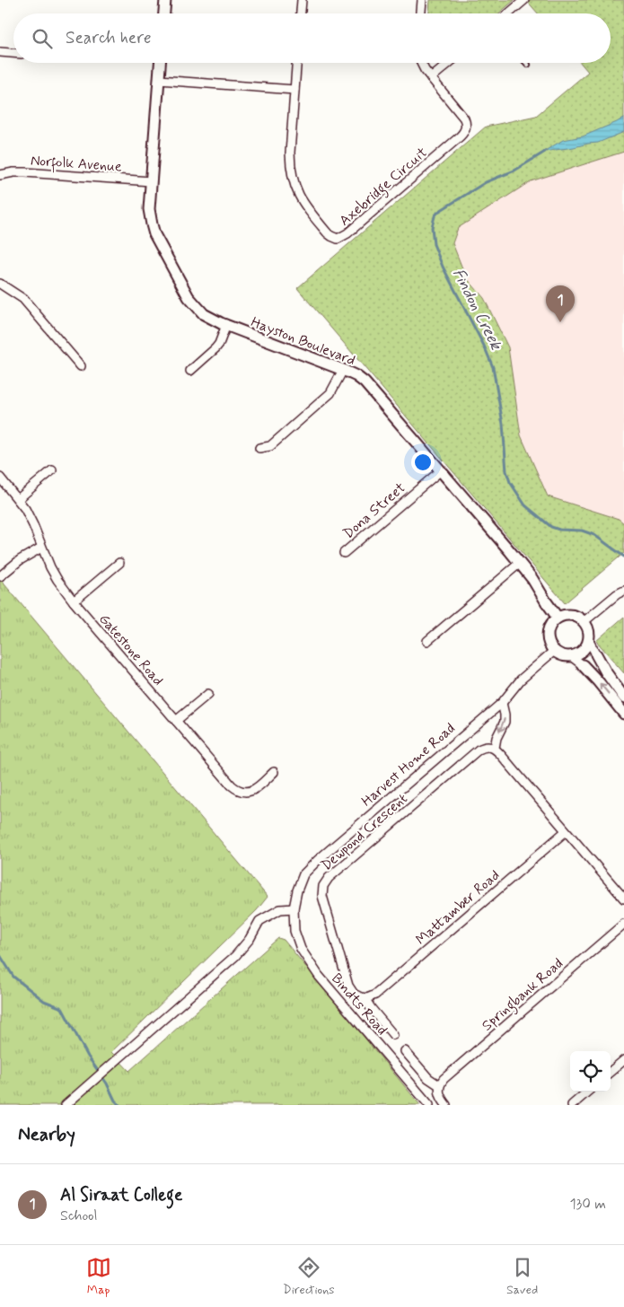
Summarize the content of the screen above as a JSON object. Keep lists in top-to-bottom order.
{
  "streets": {
    "street": [
      "Norfolk Avenue",
      "Axebridge Circuit",
      "Hayston Boulevard",
      "Dona Street",
      "Gatestone Road",
      "Harvest Home Road",
      "Dewpond Crescent",
      "Mattamber Road",
      "Springbank Road",
      "Bindts Road"
    ]
  },
  "crossings": [
    ["Norfolk Avenue", "Hayston Boulevard"],
    ["Hayston Boulevard", "Dona Street"],
    ["Hayston Boulevard", "Harvest Home Road"],
    ["Harvest Home Road", "Bindts Road"],
    ["Dewpond Crescent", "Mattamber Road"]
  ],
  "water": ["Findon Creek"],
  "page": {
    "search": "Search here",
    "pins": "1",
    "heading": "Nearby",
    "list": [
      {
        "mark": "1",
        "name": "Al Siraat College",
        "note": "School",
        "value": "130 m"
      }
    ],
    "nav": ["Map", "Directions", "Saved"]
  }
}
